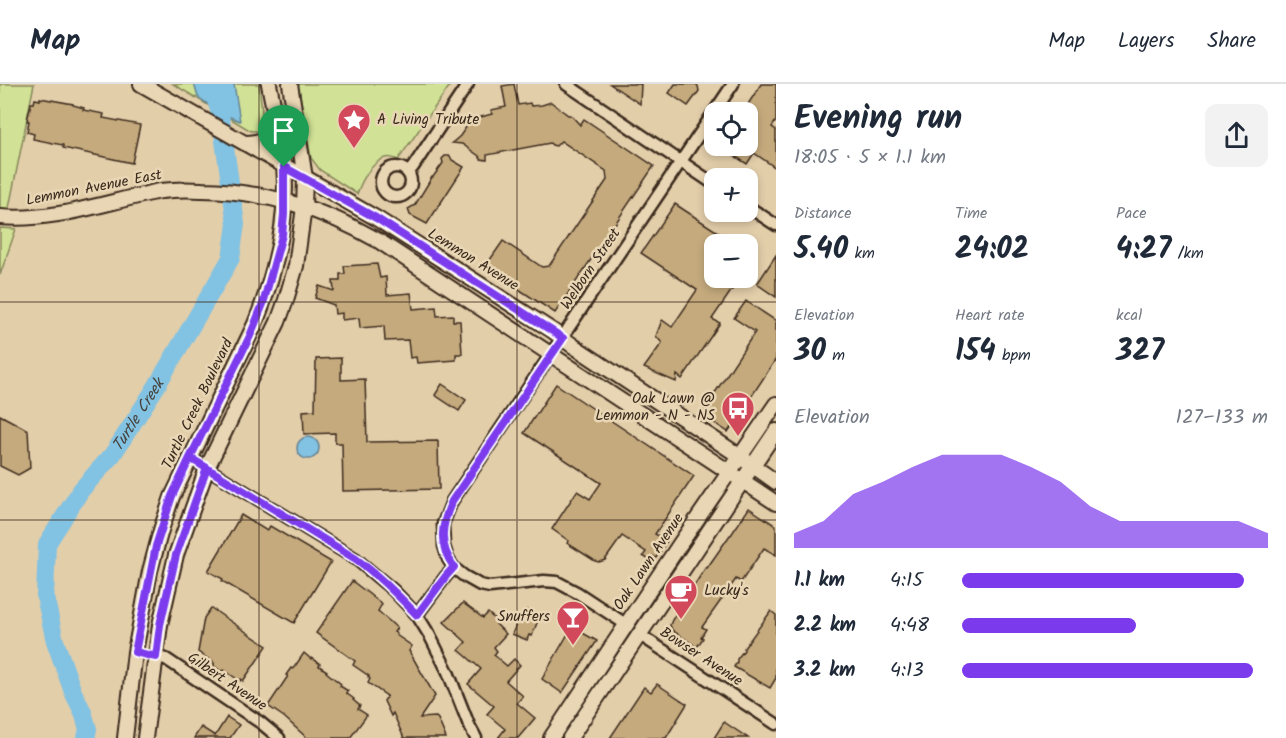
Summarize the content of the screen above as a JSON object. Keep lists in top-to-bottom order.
{
  "streets": {
    "main road": [
      "Lemmon Avenue East",
      "Lemmon Avenue",
      "Turtle Creek Boulevard",
      "Oak Lawn Avenue"
    ],
    "street": ["Welborn Street", "Bowser Avenue", "Gilbert Avenue"]
  },
  "crossings": [
    ["Lemmon Avenue East", "Turtle Creek Boulevard"],
    ["Lemmon Avenue", "Welborn Street"],
    ["Lemmon Avenue", "Turtle Creek Boulevard"],
    ["Lemmon Avenue", "Oak Lawn Avenue"]
  ],
  "water": ["Turtle Creek"],
  "places": {
    "place": ["A Living Tribute"],
    "bus stop": ["Oak Lawn @ Lemmon - N - NS"],
    "cafe": ["Lucky's"],
    "bar": ["Snuffers"]
  },
  "page": {
    "header": "Map",
    "nav": ["Map", "Layers", "Share"],
    "heading": ["Evening run", "18:05 · 5 × 1.1 km"],
    "map_buttons": ["+", "−"],
    "stats": [
      ["Distance", "5.40 km"],
      ["Time", "24:02"],
      ["Pace", "4:27 /km"],
      ["Elevation", "30 m"],
      ["Heart rate", "154 bpm"],
      ["kcal", "327"]
    ],
    "chart": ["Elevation", "127–133 m"],
    "list": [
      {
        "name": "1.1 km",
        "note": "4:15"
      },
      {
        "name": "2.2 km",
        "note": "4:48"
      },
      {
        "name": "3.2 km",
        "note": "4:13"
      }
    ]
  }
}
